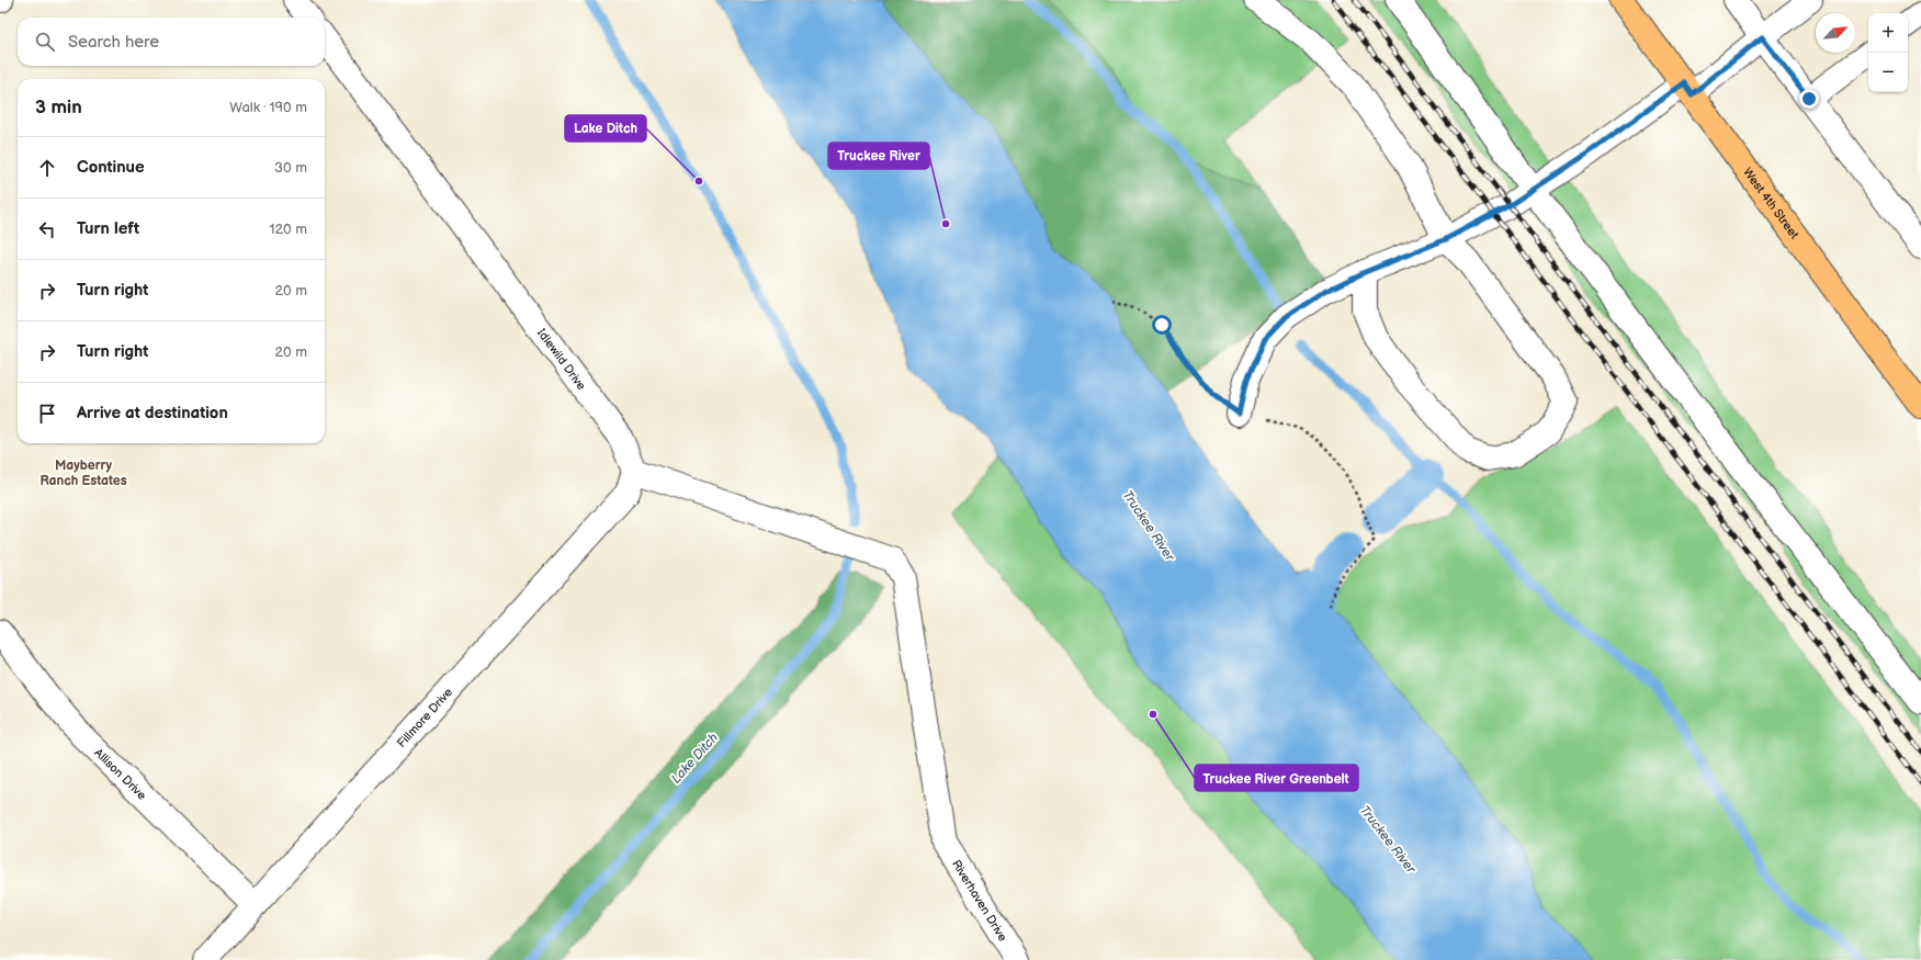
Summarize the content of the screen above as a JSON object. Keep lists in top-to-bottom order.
{
  "streets": {
    "main road": ["West 4th Street"],
    "street": [
      "Idlewild Drive",
      "Fillmore Drive",
      "Allison Drive",
      "Riverhaven Drive"
    ]
  },
  "crossings": [
    ["Idlewild Drive", "Fillmore Drive"],
    ["Idlewild Drive", "Riverhaven Drive"],
    ["Fillmore Drive", "Allison Drive"],
    ["Fillmore Drive", "Riverhaven Drive"]
  ],
  "districts": ["Mayberry Ranch Estates"],
  "water": ["Truckee River", "Lake Ditch"],
  "places": ["Lake Ditch", "Truckee River", "Truckee River Greenbelt"],
  "north": "top right",
  "page": {
    "map_buttons": ["+", "−"],
    "search": "Search here",
    "heading": ["3 min", "Walk · 190 m"],
    "list": [
      ["Continue", "30 m"],
      ["Turn left", "120 m"],
      ["Turn right", "20 m"],
      ["Turn right", "20 m"],
      "Arrive at destination"
    ]
  }
}
